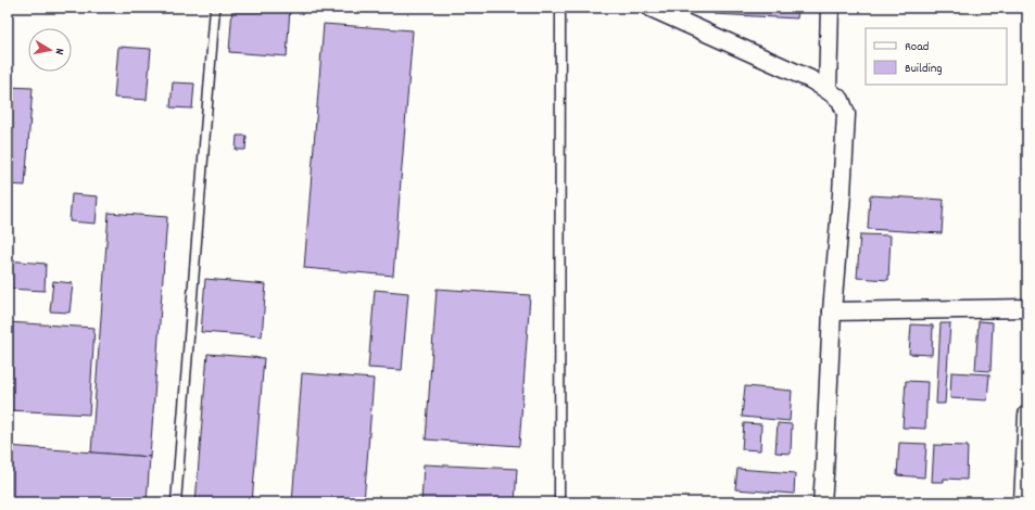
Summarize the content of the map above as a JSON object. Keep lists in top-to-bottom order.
{
  "legend": ["Road", "Building"],
  "north": "right"
}
